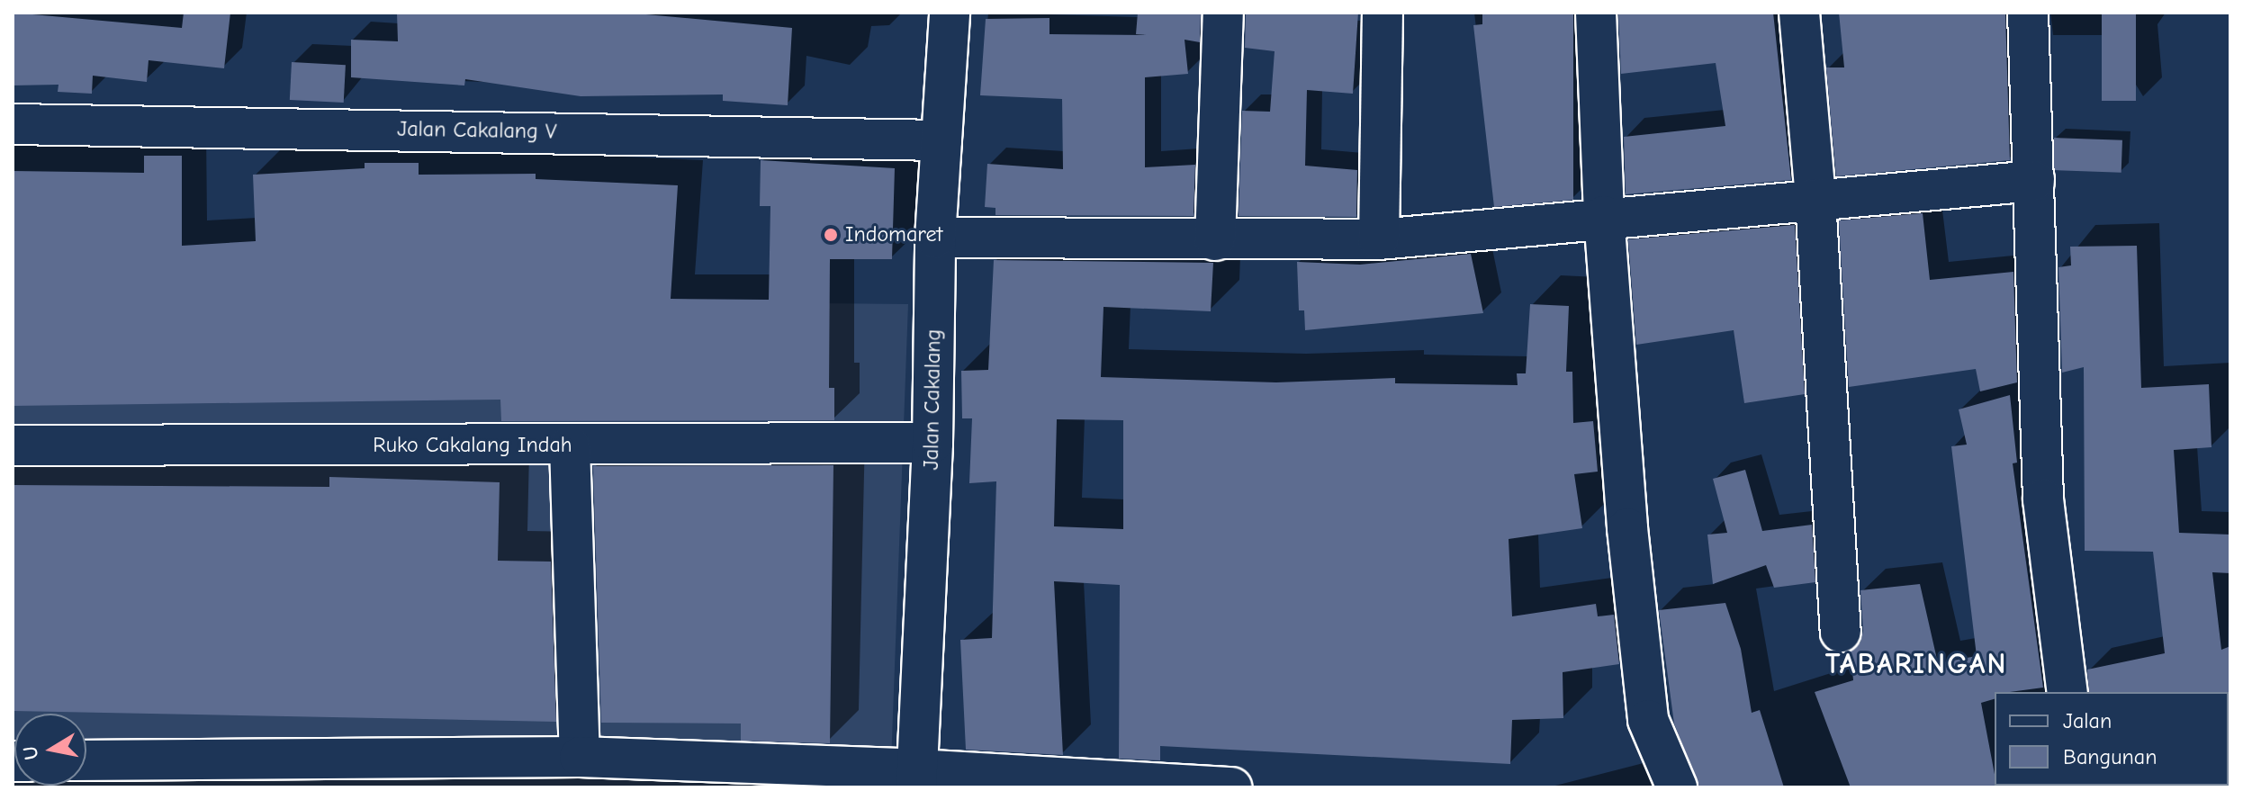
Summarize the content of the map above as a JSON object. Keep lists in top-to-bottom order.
{
  "streets": {
    "street": ["Jalan Cakalang V", "Jalan Cakalang", "Ruko Cakalang Indah"]
  },
  "crossings": [
    ["Jalan Cakalang V", "Jalan Cakalang"],
    ["Jalan Cakalang", "Ruko Cakalang Indah"]
  ],
  "districts": ["TABARINGAN"],
  "places": ["Indomaret"],
  "legend": ["Jalan", "Bangunan"],
  "north": "left"
}
